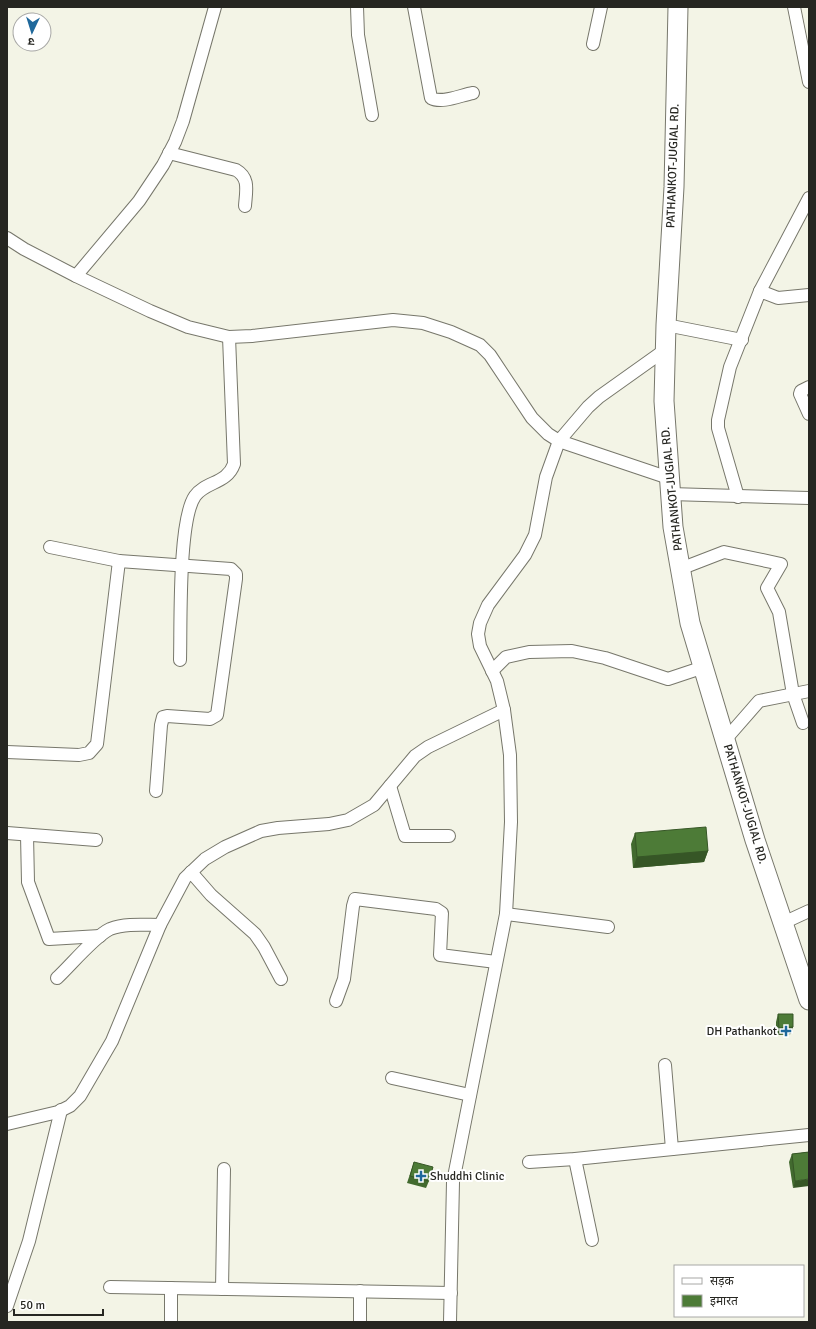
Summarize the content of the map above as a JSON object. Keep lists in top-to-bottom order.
{
  "streets": {
    "main road": ["PATHANKOT-JUGIAL RD."]
  },
  "places": {
    "health": ["DH Pathankot", "Shuddhi Clinic"]
  },
  "legend": ["सड़क", "इमारत"],
  "scale_bar": "50 m",
  "north": "bottom"
}
